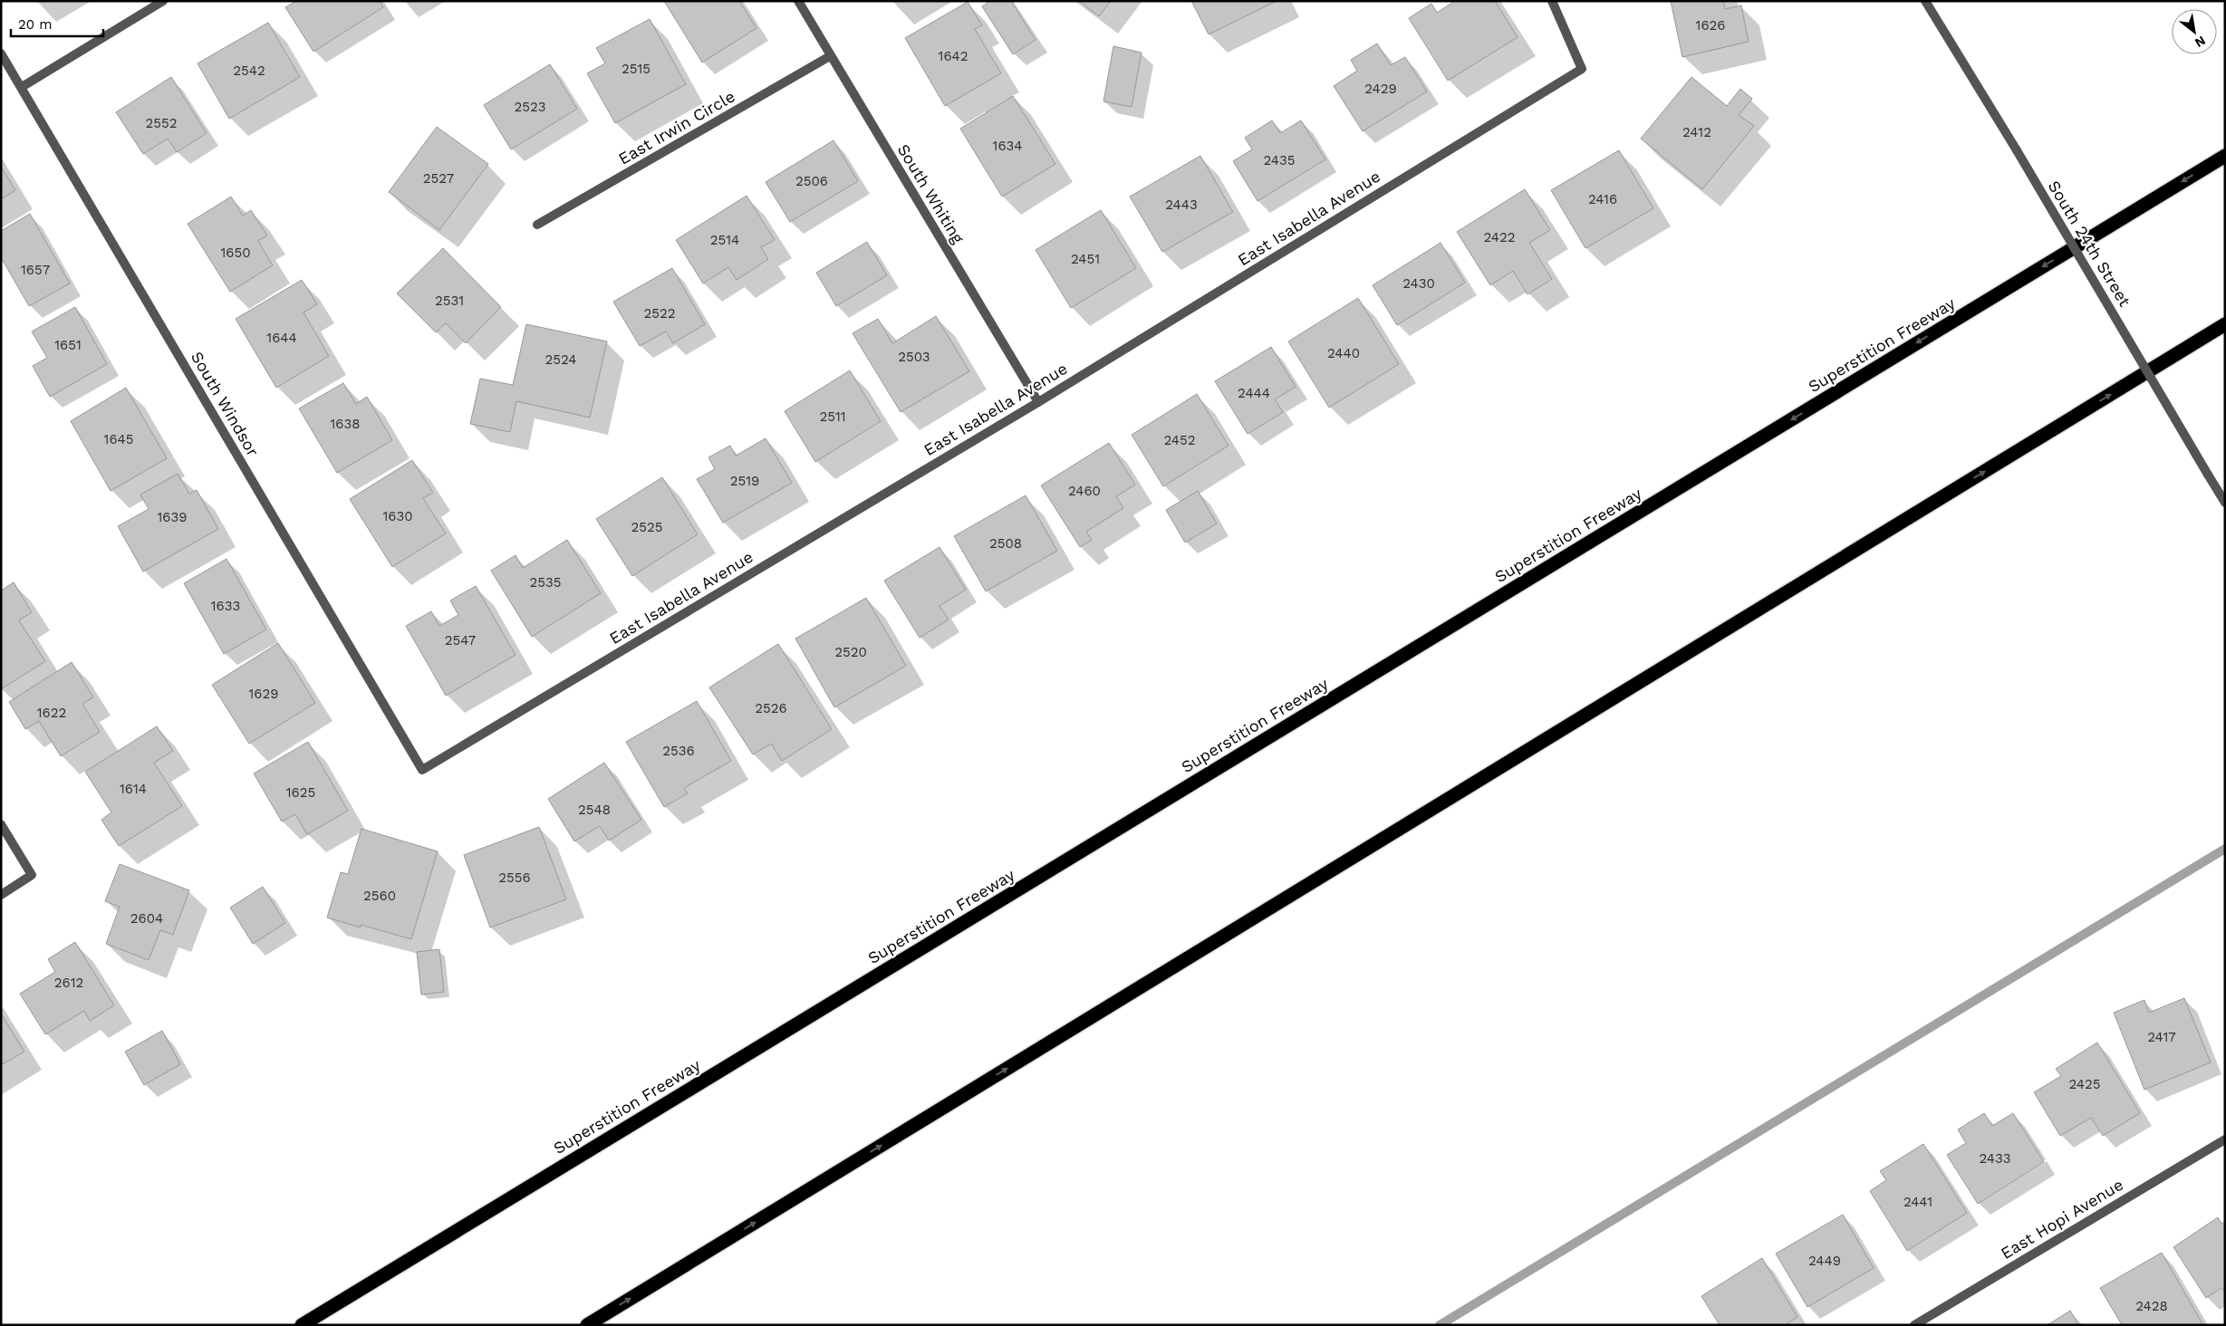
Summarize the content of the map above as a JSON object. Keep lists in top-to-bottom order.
{
  "streets": {
    "highway": ["Superstition Freeway"],
    "street": [
      "East Irwin Circle",
      "South Whiting",
      "East Isabella Avenue",
      "South 24th Street",
      "South Windsor",
      "East Hopi Avenue"
    ]
  },
  "crossings": [
    ["East Irwin Circle", "South Whiting"],
    ["South Whiting", "East Isabella Avenue"],
    ["East Isabella Avenue", "South Windsor"]
  ],
  "one_way": ["Superstition Freeway"],
  "house_numbers": [
    "1626",
    "1642",
    "2515",
    "2542",
    "2429",
    "2523",
    "2552",
    "2412",
    "1634",
    "2435",
    "2527",
    "2506",
    "2416",
    "2443",
    "2422",
    "2514",
    "1650",
    "2451",
    "1657",
    "2430",
    "2531",
    "2522",
    "1644",
    "1651",
    "2440",
    "2503",
    "2524",
    "2444",
    "2511",
    "1638",
    "1645",
    "2452",
    "2519",
    "2460",
    "1630",
    "1639",
    "2525",
    "2508",
    "2535",
    "1633",
    "2547",
    "2520",
    "1629",
    "2526",
    "1622",
    "2536",
    "1614",
    "1625",
    "2548",
    "2556",
    "2560",
    "2604",
    "2612",
    "2417",
    "2425",
    "2433",
    "2441",
    "2449",
    "2428"
  ],
  "scale_bar": "20 m",
  "north": "bottom right"
}
